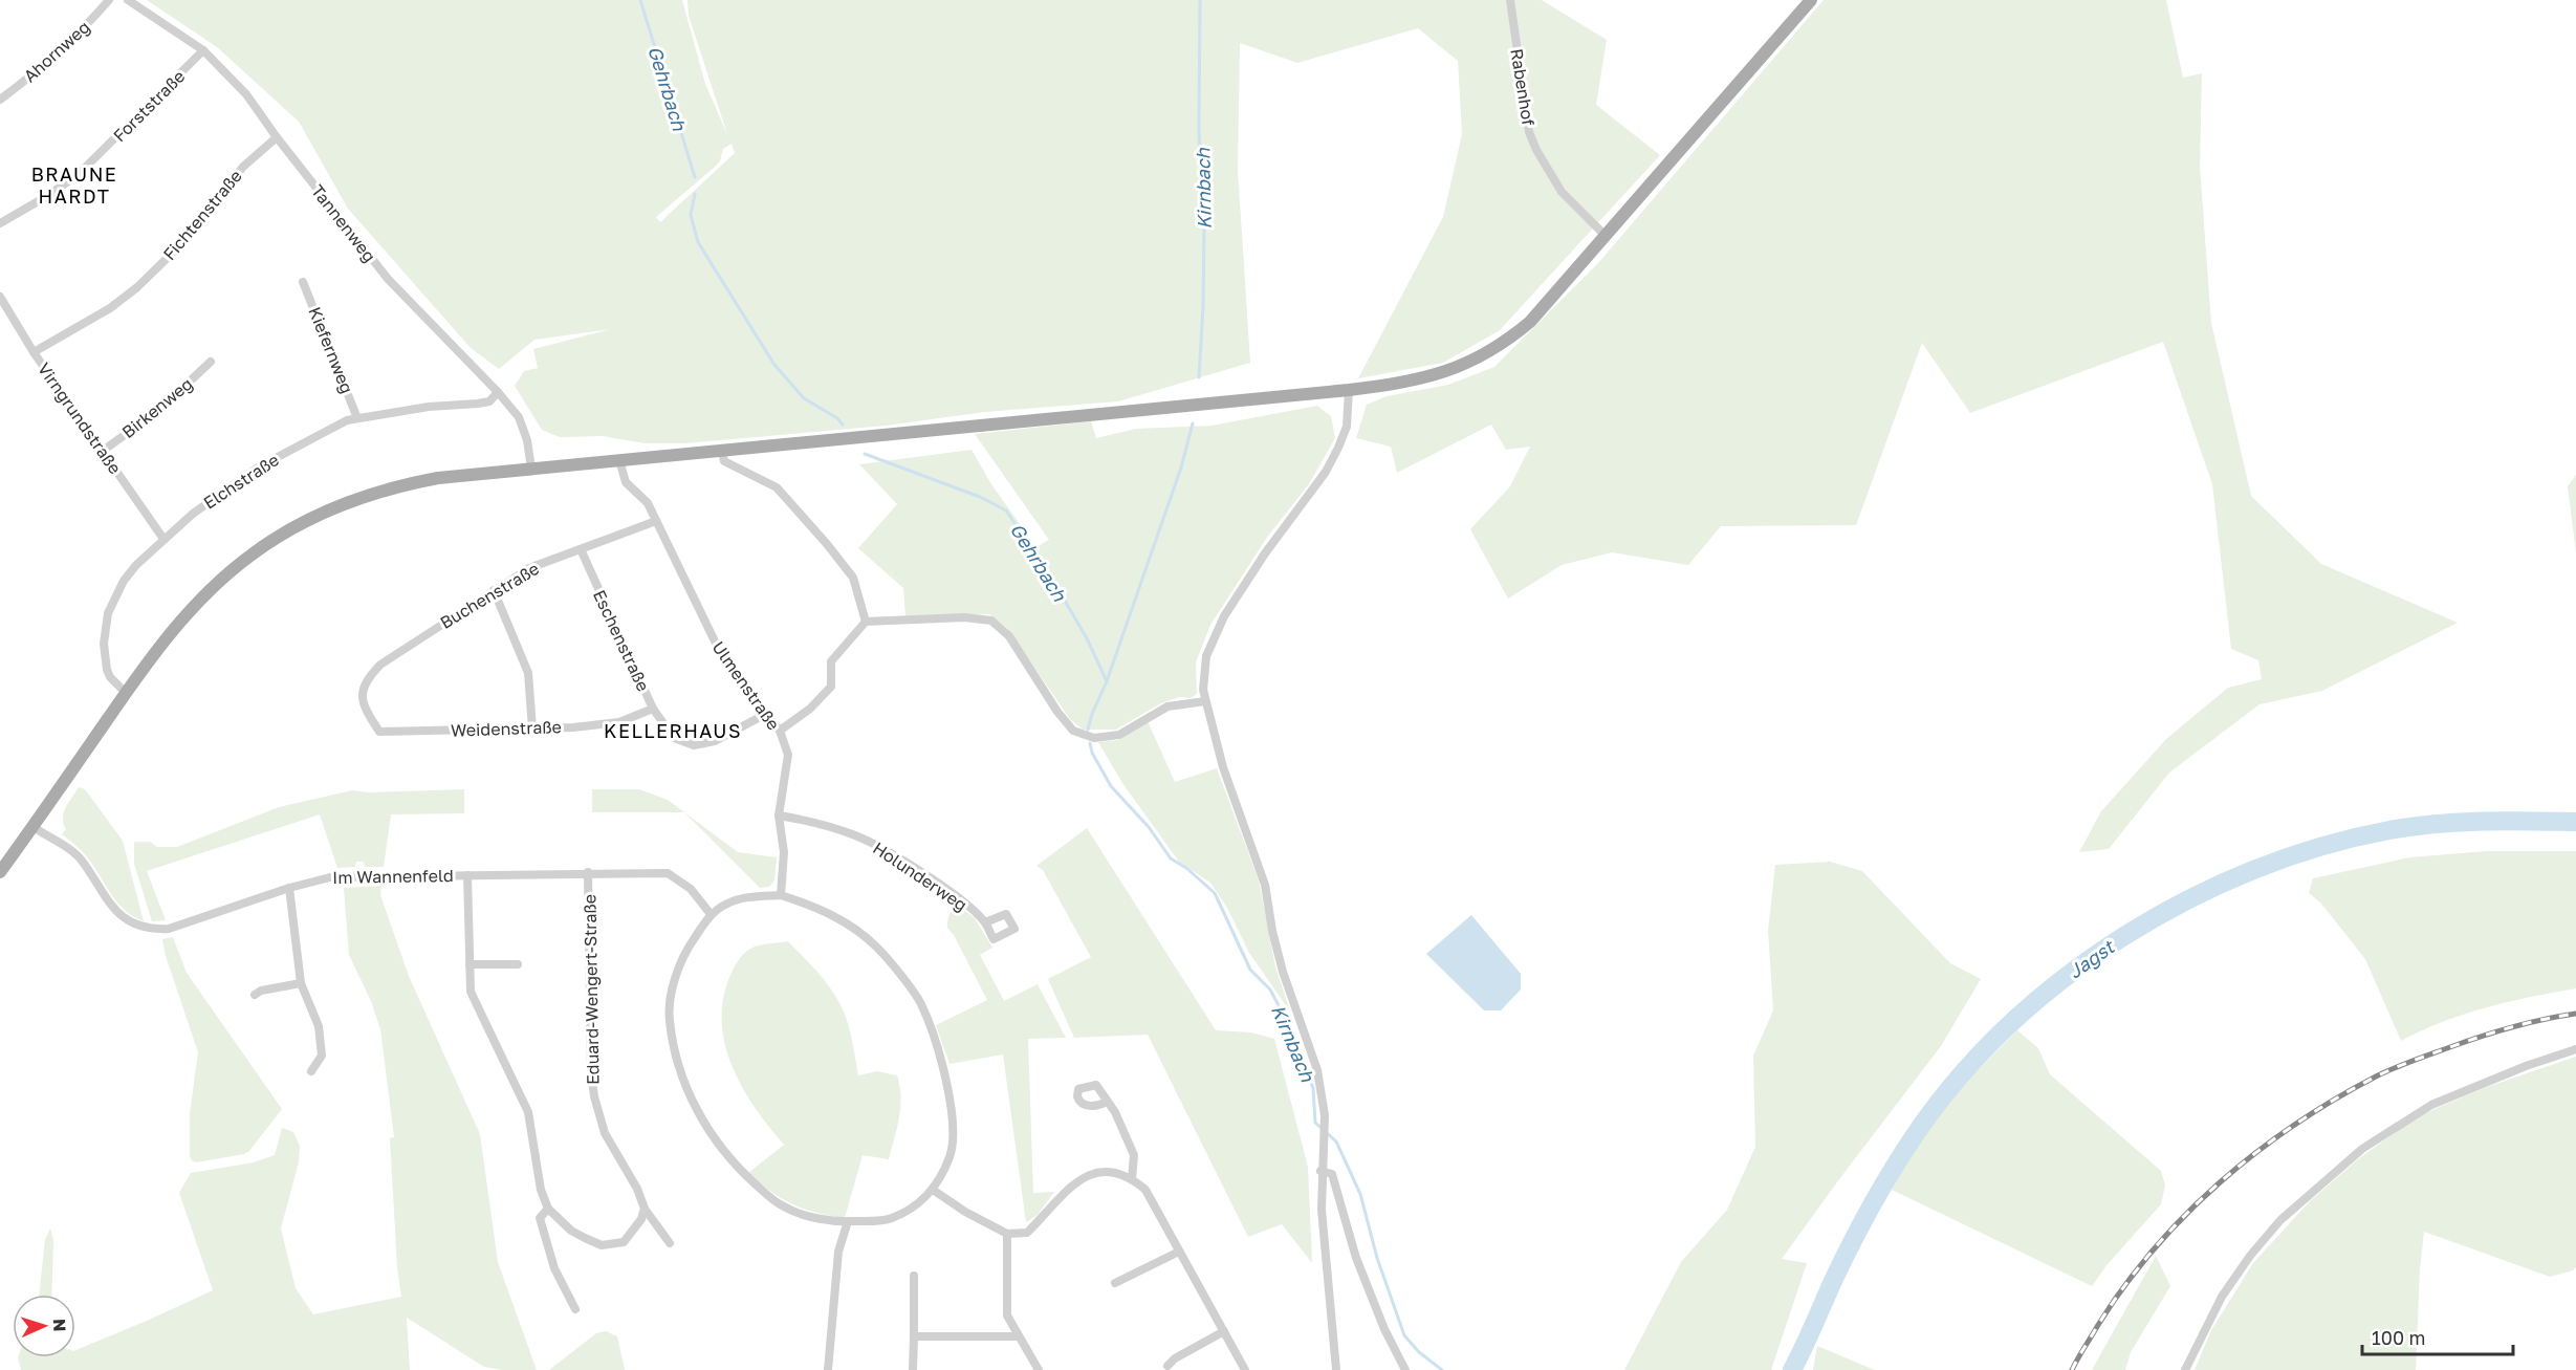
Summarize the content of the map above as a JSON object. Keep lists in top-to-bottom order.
{
  "streets": {
    "street": [
      "Ahornweg",
      "Rabenhof",
      "Forststraße",
      "Fichtenstraße",
      "Tannenweg",
      "Kiefernweg",
      "Birkenweg",
      "Virngrundstraße",
      "Elchstraße",
      "Buchenstraße",
      "Eschenstraße",
      "Ulmenstraße",
      "Weidenstraße",
      "Im Wannenfeld",
      "Holunderweg",
      "Eduard-Wengert-Straße"
    ]
  },
  "crossings": [
    ["Forststraße", "Tannenweg"],
    ["Fichtenstraße", "Tannenweg"],
    ["Fichtenstraße", "Virngrundstraße"],
    ["Tannenweg", "Elchstraße"],
    ["Kiefernweg", "Elchstraße"],
    ["Birkenweg", "Virngrundstraße"],
    ["Virngrundstraße", "Elchstraße"],
    ["Buchenstraße", "Eschenstraße"],
    ["Buchenstraße", "Ulmenstraße"],
    ["Buchenstraße", "Weidenstraße"],
    ["Eschenstraße", "Ulmenstraße"],
    ["Eschenstraße", "Weidenstraße"],
    ["Ulmenstraße", "Holunderweg"],
    ["Im Wannenfeld", "Eduard-Wengert-Straße"]
  ],
  "districts": ["BRAUNE HARDT", "KELLERHAUS"],
  "water": ["Gehrbach", "Kirnbach", "Jagst"],
  "scale_bar": "100 m",
  "north": "right"
}
